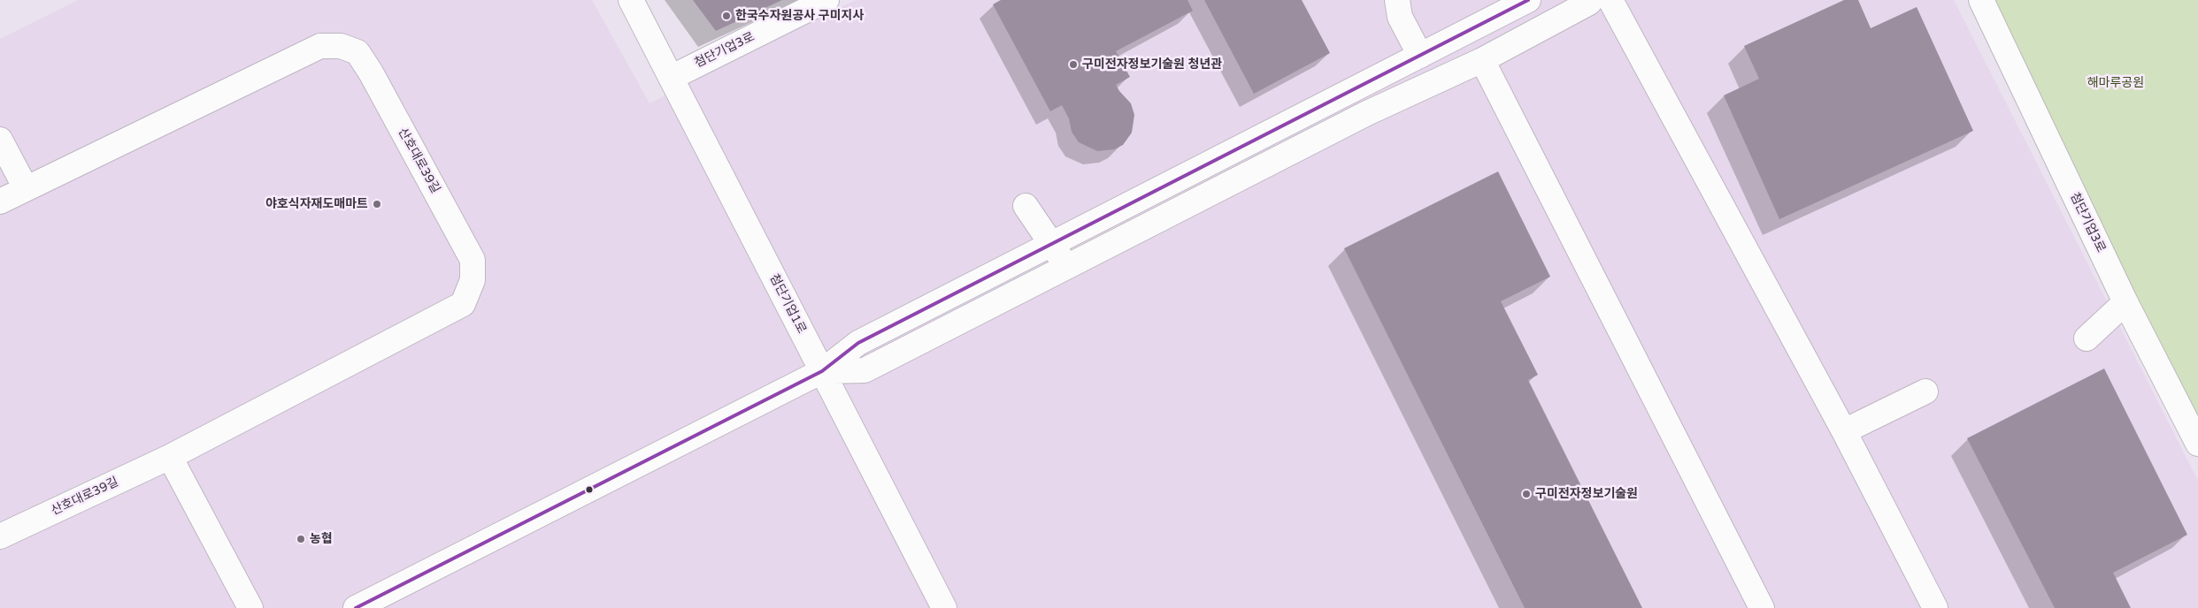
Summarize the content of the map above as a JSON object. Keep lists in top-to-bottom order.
{
  "streets": {
    "street": ["첨단기업3로", "산호대로39길", "첨단기업1로"]
  },
  "crossings": [
    ["첨단기업3로", "첨단기업1로"]
  ],
  "parks": ["해마루공원"],
  "places": [
    "한국수자원공사 구미지사",
    "구미전자정보기술원 청년관",
    "야호식자재도매마트",
    "구미전자정보기술원",
    "농협"
  ]
}
